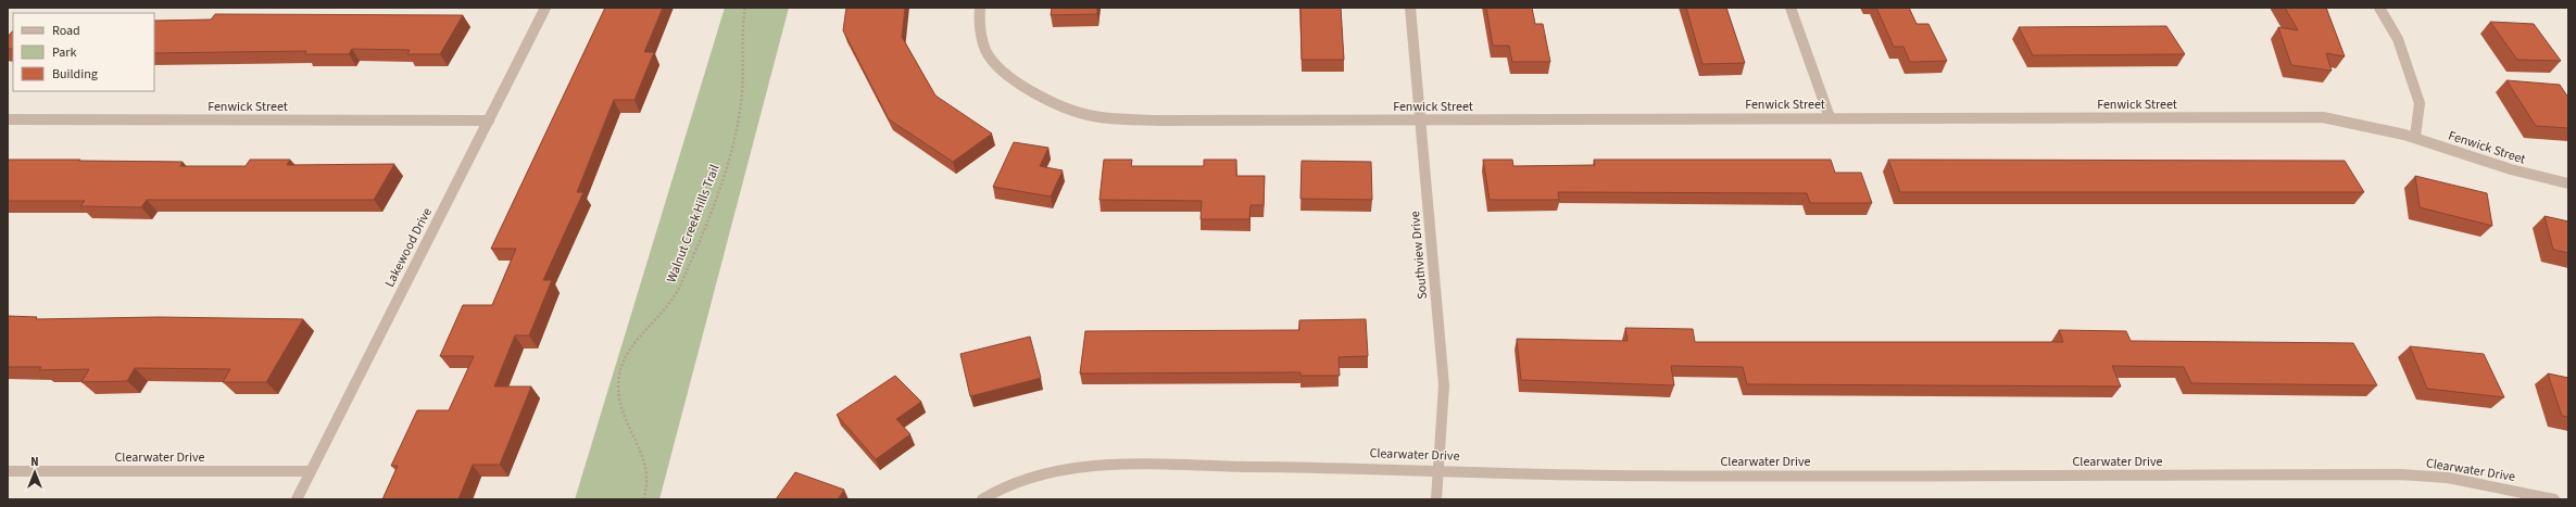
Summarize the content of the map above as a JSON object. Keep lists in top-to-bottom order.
{
  "streets": {
    "street": [
      "Fenwick Street",
      "Lakewood Drive",
      "Southview Drive",
      "Clearwater Drive"
    ],
    "path": ["Walnut Creek Hills Trail"]
  },
  "crossings": [
    ["Fenwick Street", "Lakewood Drive"],
    ["Fenwick Street", "Southview Drive"],
    ["Lakewood Drive", "Clearwater Drive"],
    ["Southview Drive", "Clearwater Drive"]
  ],
  "legend": ["Road", "Park", "Building"],
  "north": "top"
}
